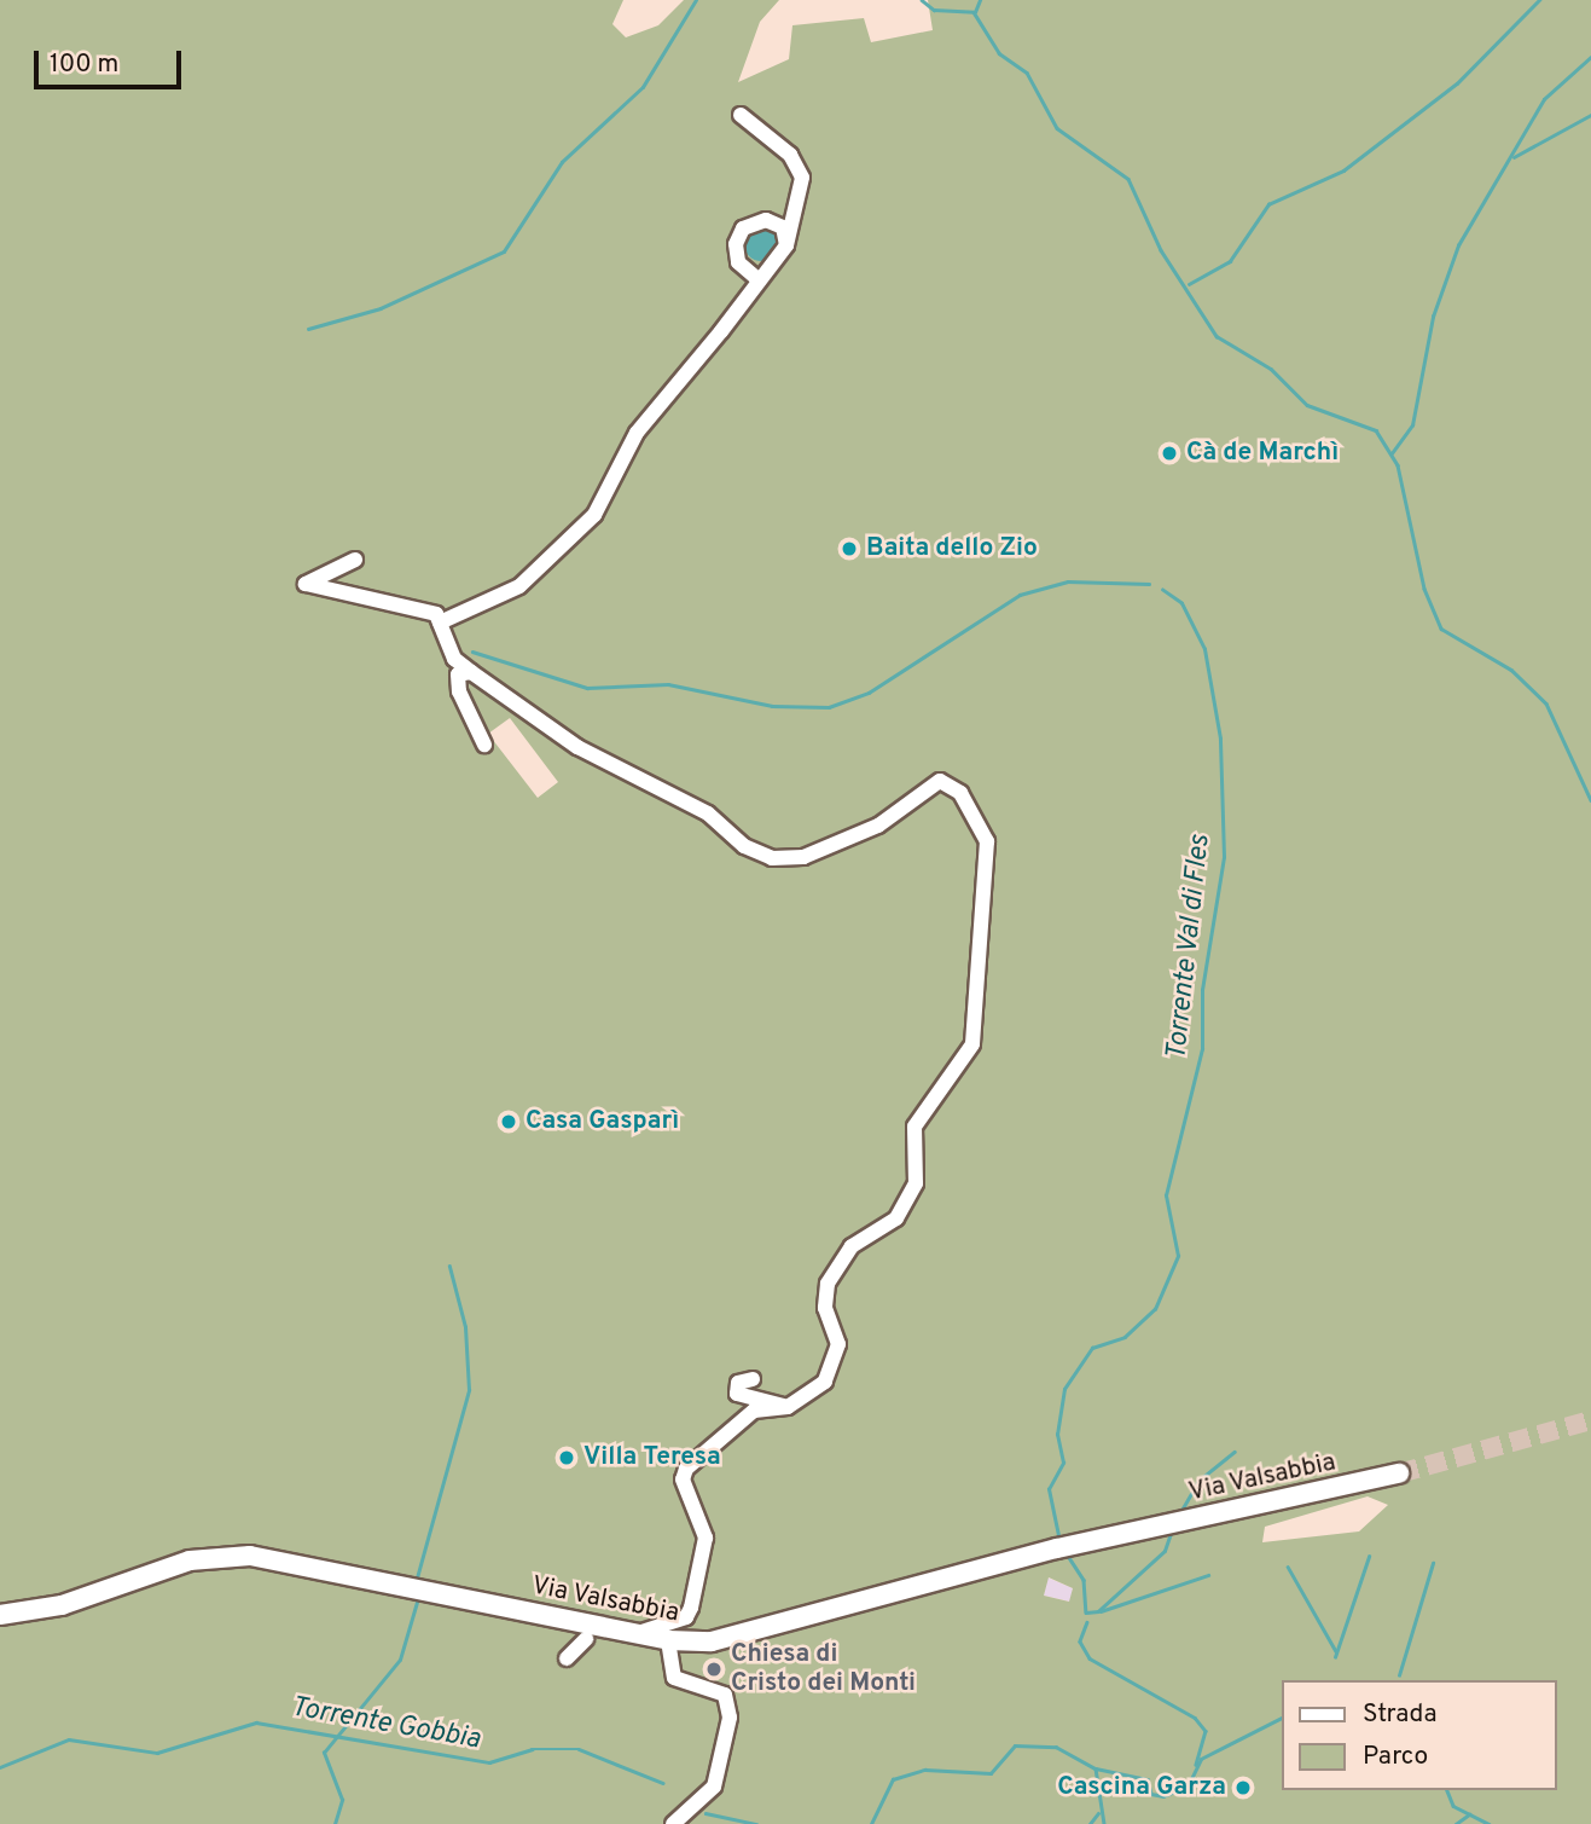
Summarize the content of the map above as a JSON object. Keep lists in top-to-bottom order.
{
  "streets": {
    "main road": ["Via Valsabbia"]
  },
  "water": ["Torrente Val di Fles", "Torrente Gobbia"],
  "places": [
    "Cà de Marchì",
    "Baita dello Zio",
    "Casa Gasparì",
    "Villa Teresa",
    "Chiesa di Cristo dei Monti",
    "Cascina Garza"
  ],
  "legend": ["Strada", "Parco"],
  "scale_bar": "100 m"
}
